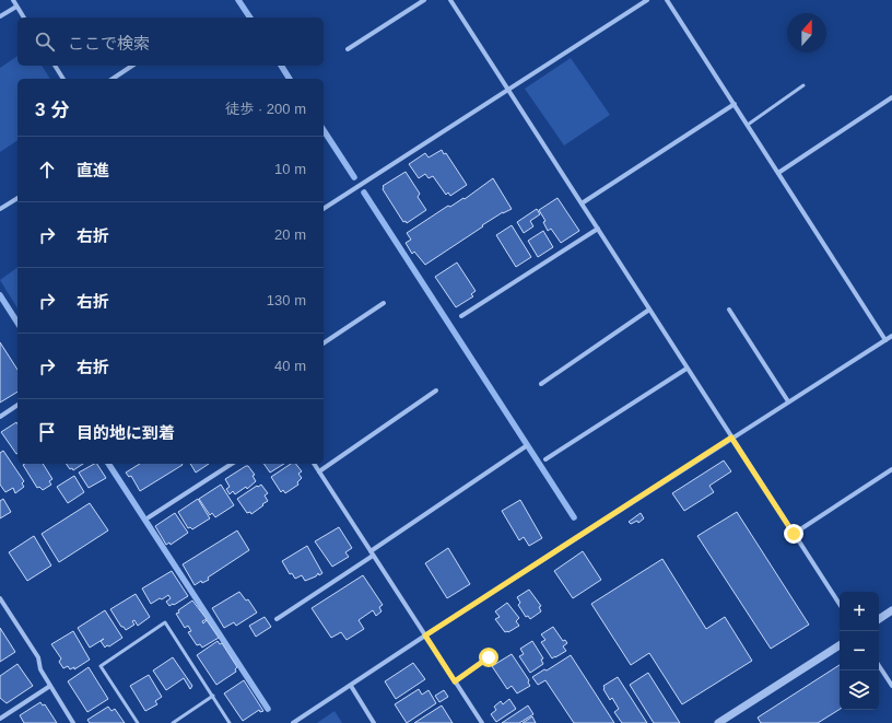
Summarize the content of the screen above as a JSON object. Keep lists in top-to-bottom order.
{
  "north": "top",
  "page": {
    "search": "ここで検索",
    "heading": ["3 分", "徒歩 · 200 m"],
    "list": [
      ["直進", "10 m"],
      ["右折", "20 m"],
      ["右折", "130 m"],
      ["右折", "40 m"],
      "目的地に到着"
    ],
    "map_buttons": ["+", "−"]
  }
}
